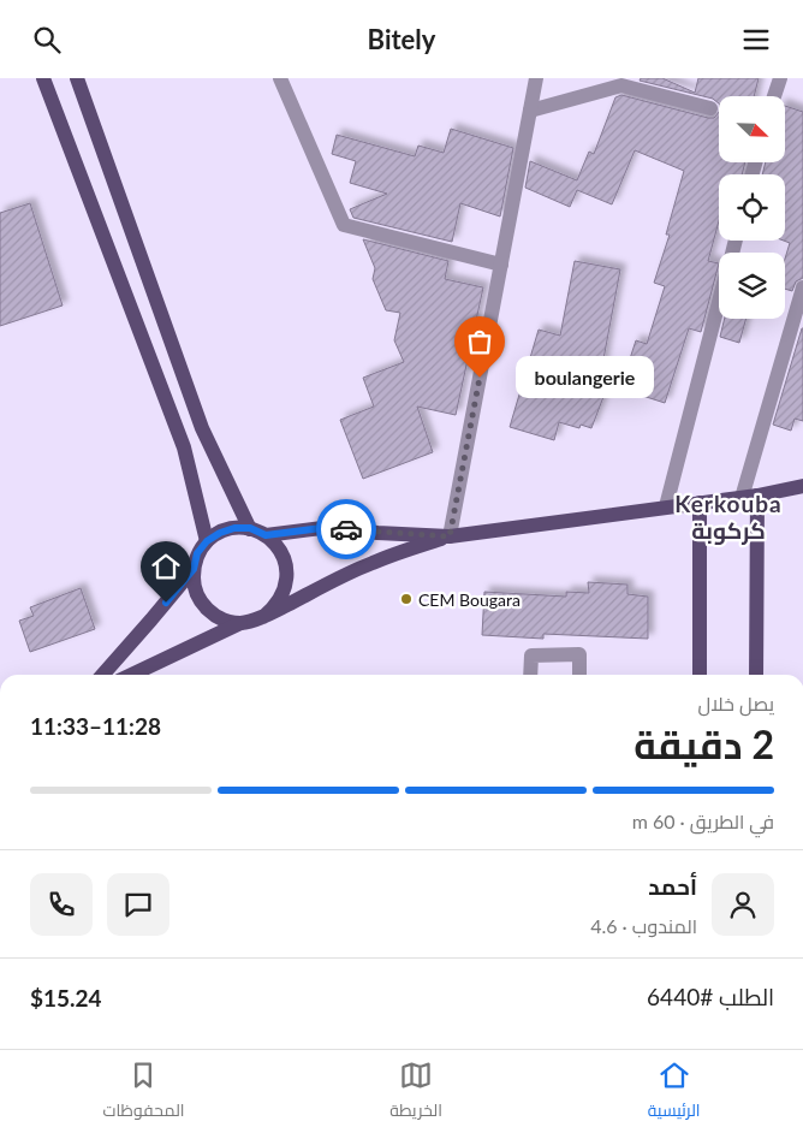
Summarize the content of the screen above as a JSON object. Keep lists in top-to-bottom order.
{
  "districts": ["Kerkouba كركوبة"],
  "places": ["boulangerie", "CEM Bougara"],
  "north": "bottom right",
  "page": {
    "header": "Bitely",
    "bubble": "boulangerie",
    "heading": ["2 دقيقة", "يصل خلال", "11:28–11:33"],
    "panel": [
      "أحمد",
      "المندوب · 4.6",
      "الطلب #6440",
      "$15.24"
    ],
    "bar": "في الطريق · 60 m",
    "tabs": ["الرئيسية", "الخريطة", "المحفوظات"]
  }
}
